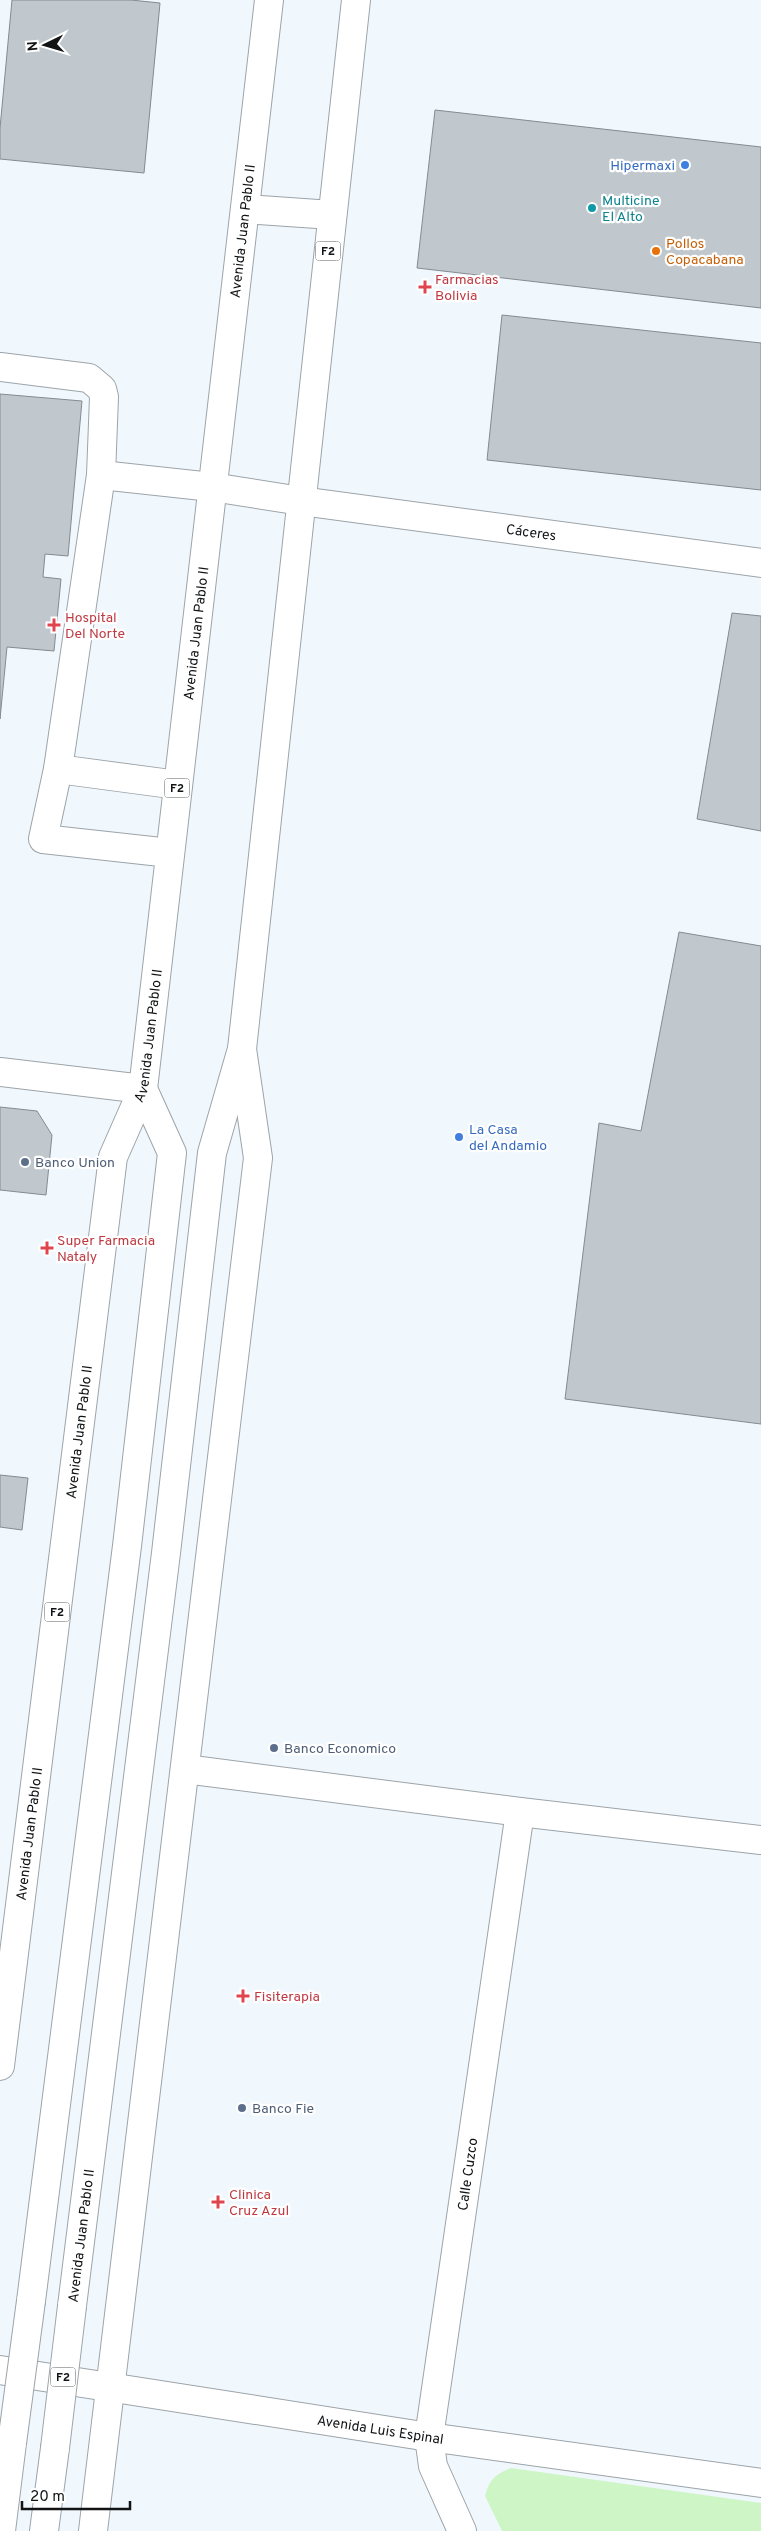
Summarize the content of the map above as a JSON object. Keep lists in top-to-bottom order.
{
  "streets": {
    "main road": [
      "Avenida Juan Pablo II",
      "F2",
      "Cáceres",
      "Calle Cuzco",
      "Avenida Luis Espinal"
    ]
  },
  "crossings": [
    ["Avenida Juan Pablo II", "Cáceres"],
    ["Avenida Juan Pablo II", "Avenida Luis Espinal"],
    ["Calle Cuzco", "Avenida Luis Espinal"]
  ],
  "places": {
    "other": [
      "Hipermaxi",
      "Multicine El Alto",
      "Pollos Copacabana",
      "La Casa del Andamio",
      "Banco Union",
      "Banco Economico",
      "Banco Fie"
    ],
    "health": [
      "Farmacias Bolivia",
      "Hospital Del Norte",
      "Super Farmacia Nataly",
      "Fisiterapia",
      "Clinica Cruz Azul"
    ]
  },
  "scale_bar": "20 m",
  "north": "left"
}
